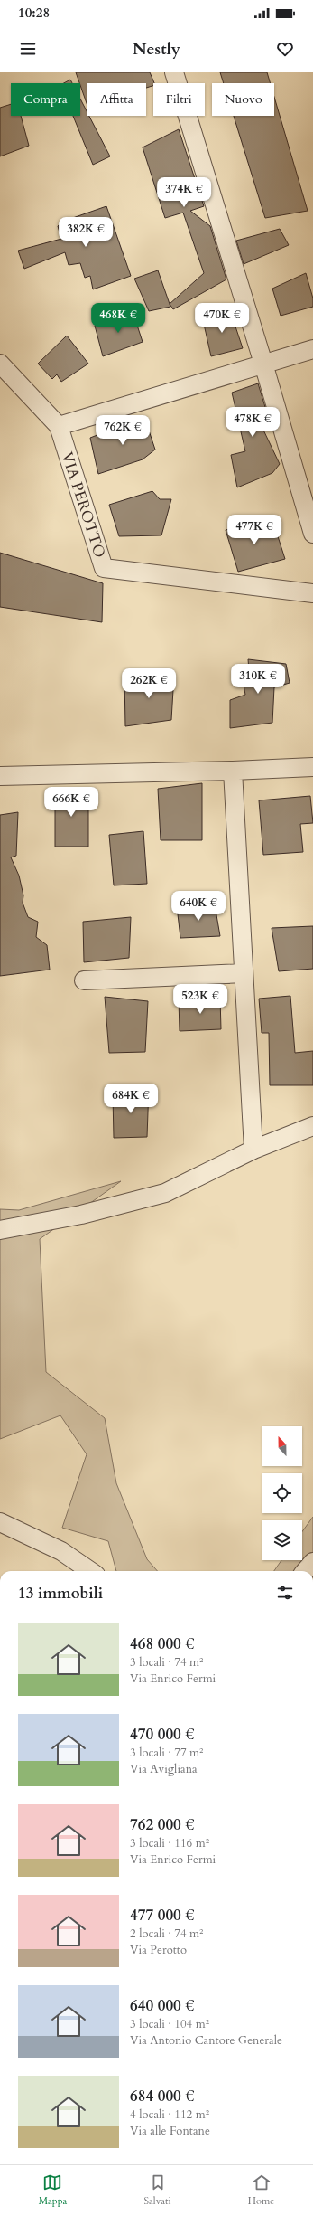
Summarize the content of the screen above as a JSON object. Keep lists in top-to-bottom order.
{
  "streets": {
    "street": ["VIA PEROTTO"]
  },
  "north": "top",
  "page": {
    "status": "10:28",
    "header": "Nestly",
    "chip": [
      "Compra",
      "Affitta",
      "Filtri",
      "Nuovo"
    ],
    "price": [
      "374K €",
      "382K €",
      "468K €",
      "470K €",
      "478K €",
      "762K €",
      "477K €",
      "310K €",
      "262K €",
      "666K €",
      "640K €",
      "523K €",
      "684K €"
    ],
    "heading": "13 immobili",
    "list": [
      {
        "name": "468 000 €",
        "note": "3 locali · 74 m² · Via Enrico Fermi"
      },
      {
        "name": "470 000 €",
        "note": "3 locali · 77 m² · Via Avigliana"
      },
      {
        "name": "762 000 €",
        "note": "3 locali · 116 m² · Via Enrico Fermi"
      },
      {
        "name": "477 000 €",
        "note": "2 locali · 74 m² · Via Perotto"
      },
      {
        "name": "640 000 €",
        "note": "3 locali · 104 m² · Via Antonio Cantore Generale"
      },
      {
        "name": "684 000 €",
        "note": "4 locali · 112 m² · Via alle Fontane"
      }
    ],
    "tabs": ["Mappa", "Salvati", "Home"]
  }
}
